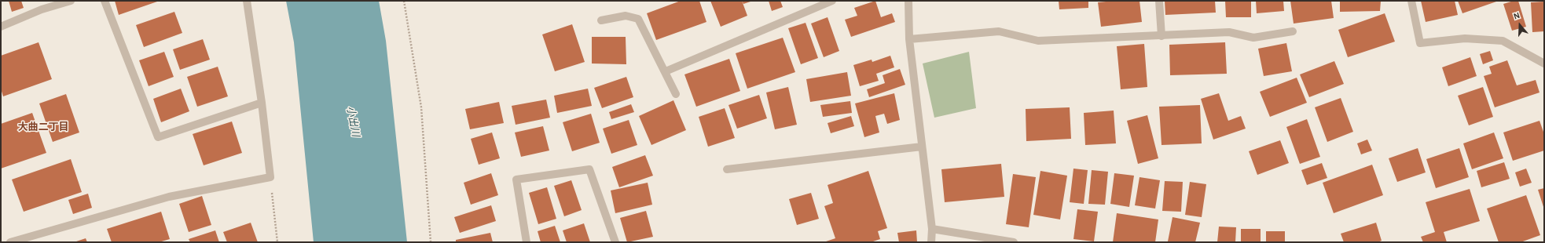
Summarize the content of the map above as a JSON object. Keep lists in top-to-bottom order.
{
  "districts": ["大曲二丁目"],
  "water": ["小出川"],
  "north": "top"
}
